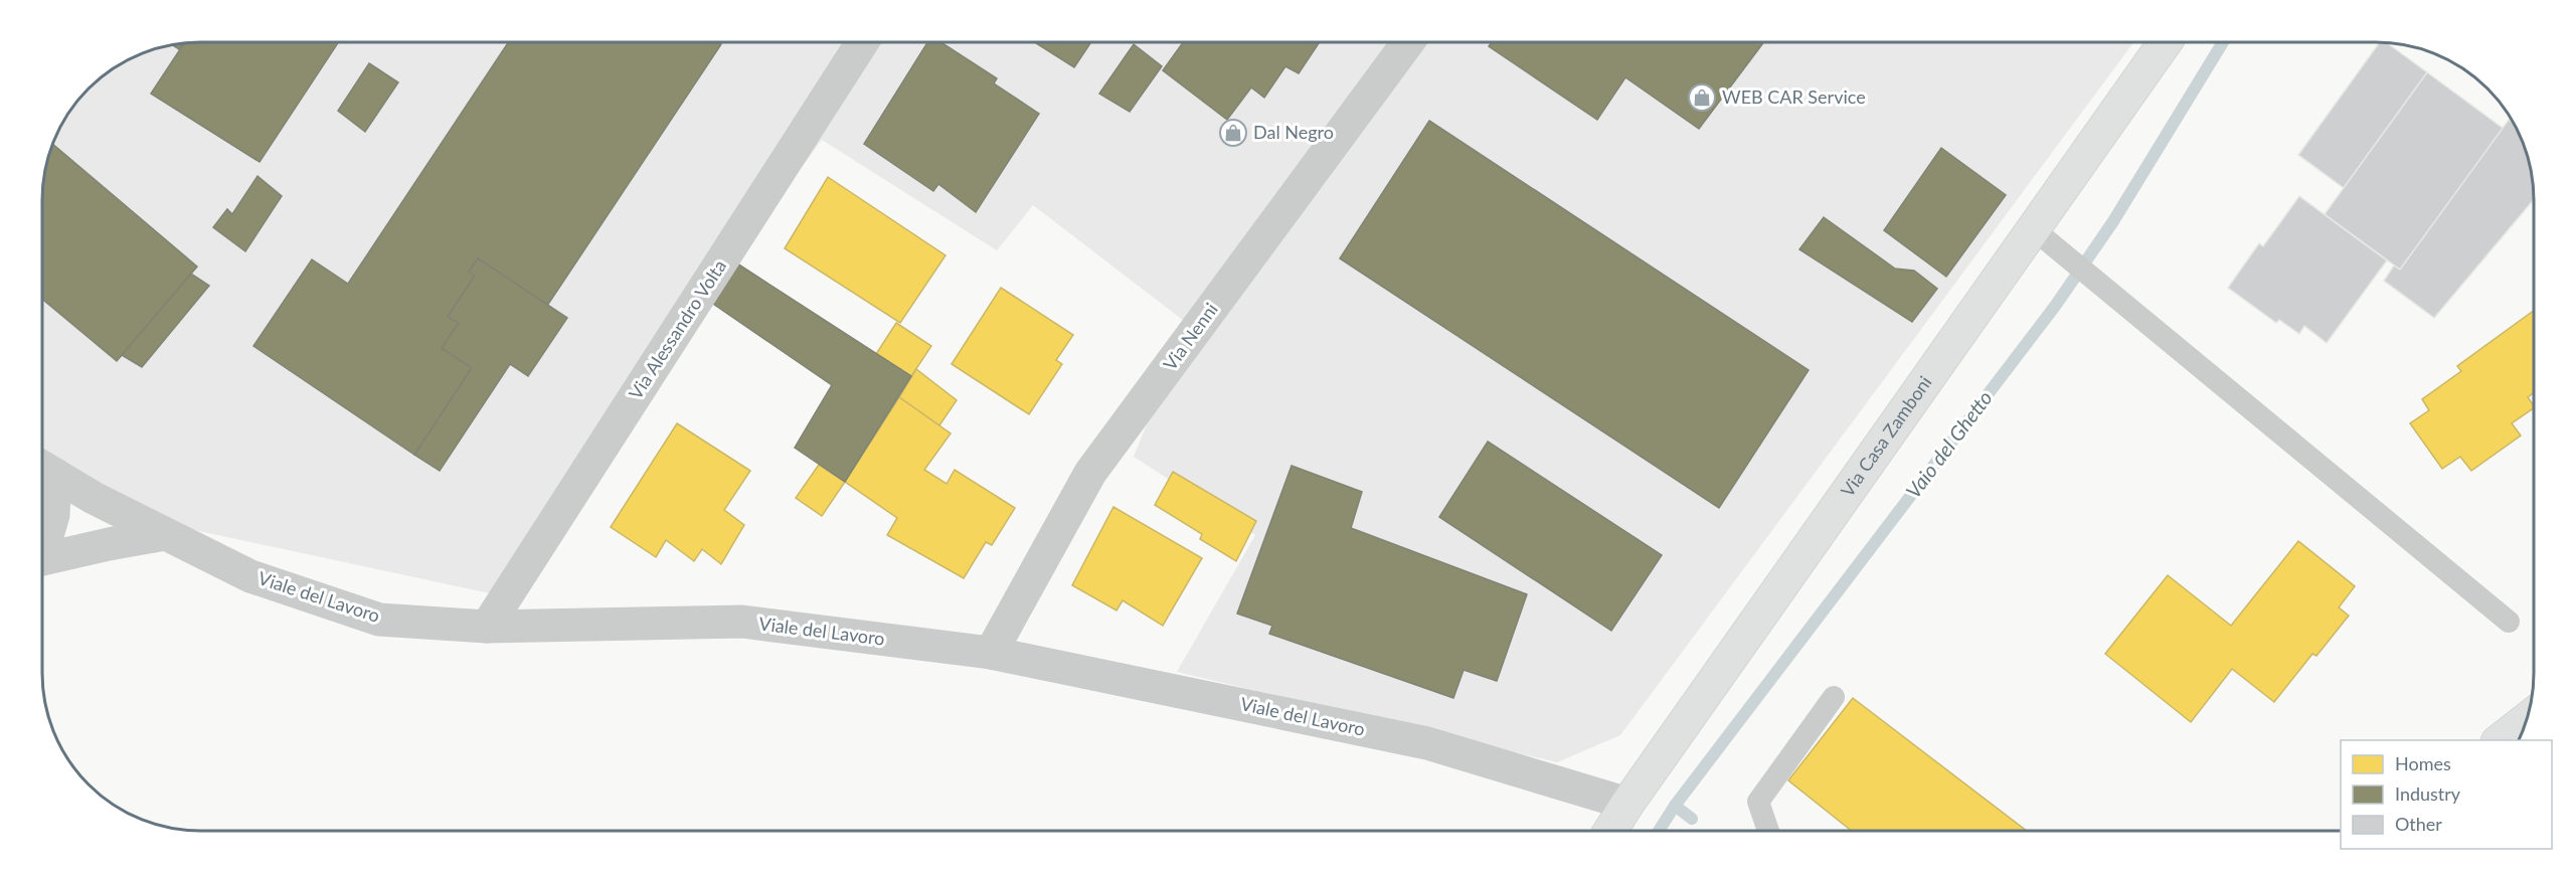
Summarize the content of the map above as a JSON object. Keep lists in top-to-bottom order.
{
  "streets": {
    "street": [
      "Via Alessandro Volta",
      "Via Nenni",
      "Via Casa Zamboni",
      "Viale del Lavoro"
    ]
  },
  "crossings": [
    ["Via Alessandro Volta", "Viale del Lavoro"],
    ["Via Nenni", "Viale del Lavoro"],
    ["Via Casa Zamboni", "Viale del Lavoro"]
  ],
  "water": ["Vaio del Ghetto"],
  "places": {
    "shop": ["WEB CAR Service", "Dal Negro"]
  },
  "legend": ["Homes", "Industry", "Other"]
}
